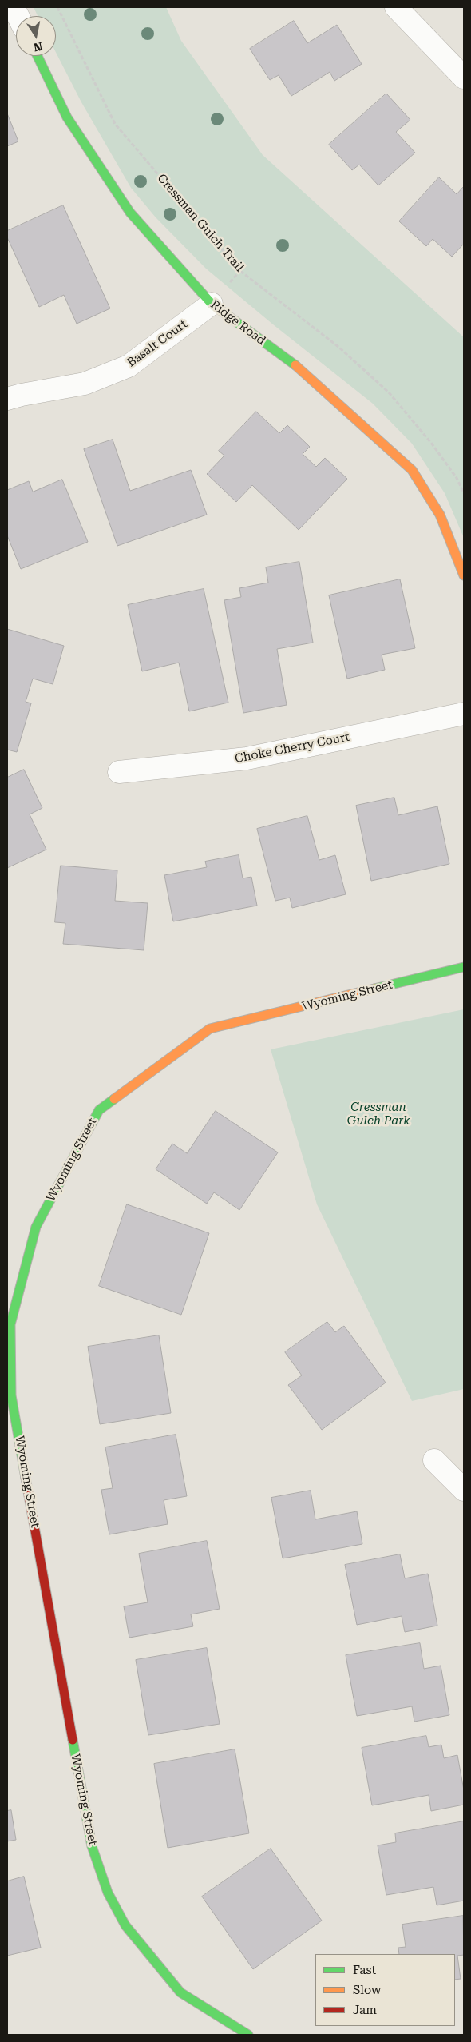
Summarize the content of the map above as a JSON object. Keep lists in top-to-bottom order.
{
  "streets": {
    "street": [
      "Ridge Road",
      "Basalt Court",
      "Choke Cherry Court",
      "Wyoming Street"
    ],
    "path": ["Cressman Gulch Trail"]
  },
  "crossings": [
    ["Ridge Road", "Basalt Court"]
  ],
  "parks": ["Cressman Gulch Park"],
  "legend": ["Fast", "Slow", "Jam"],
  "north": "bottom"
}
